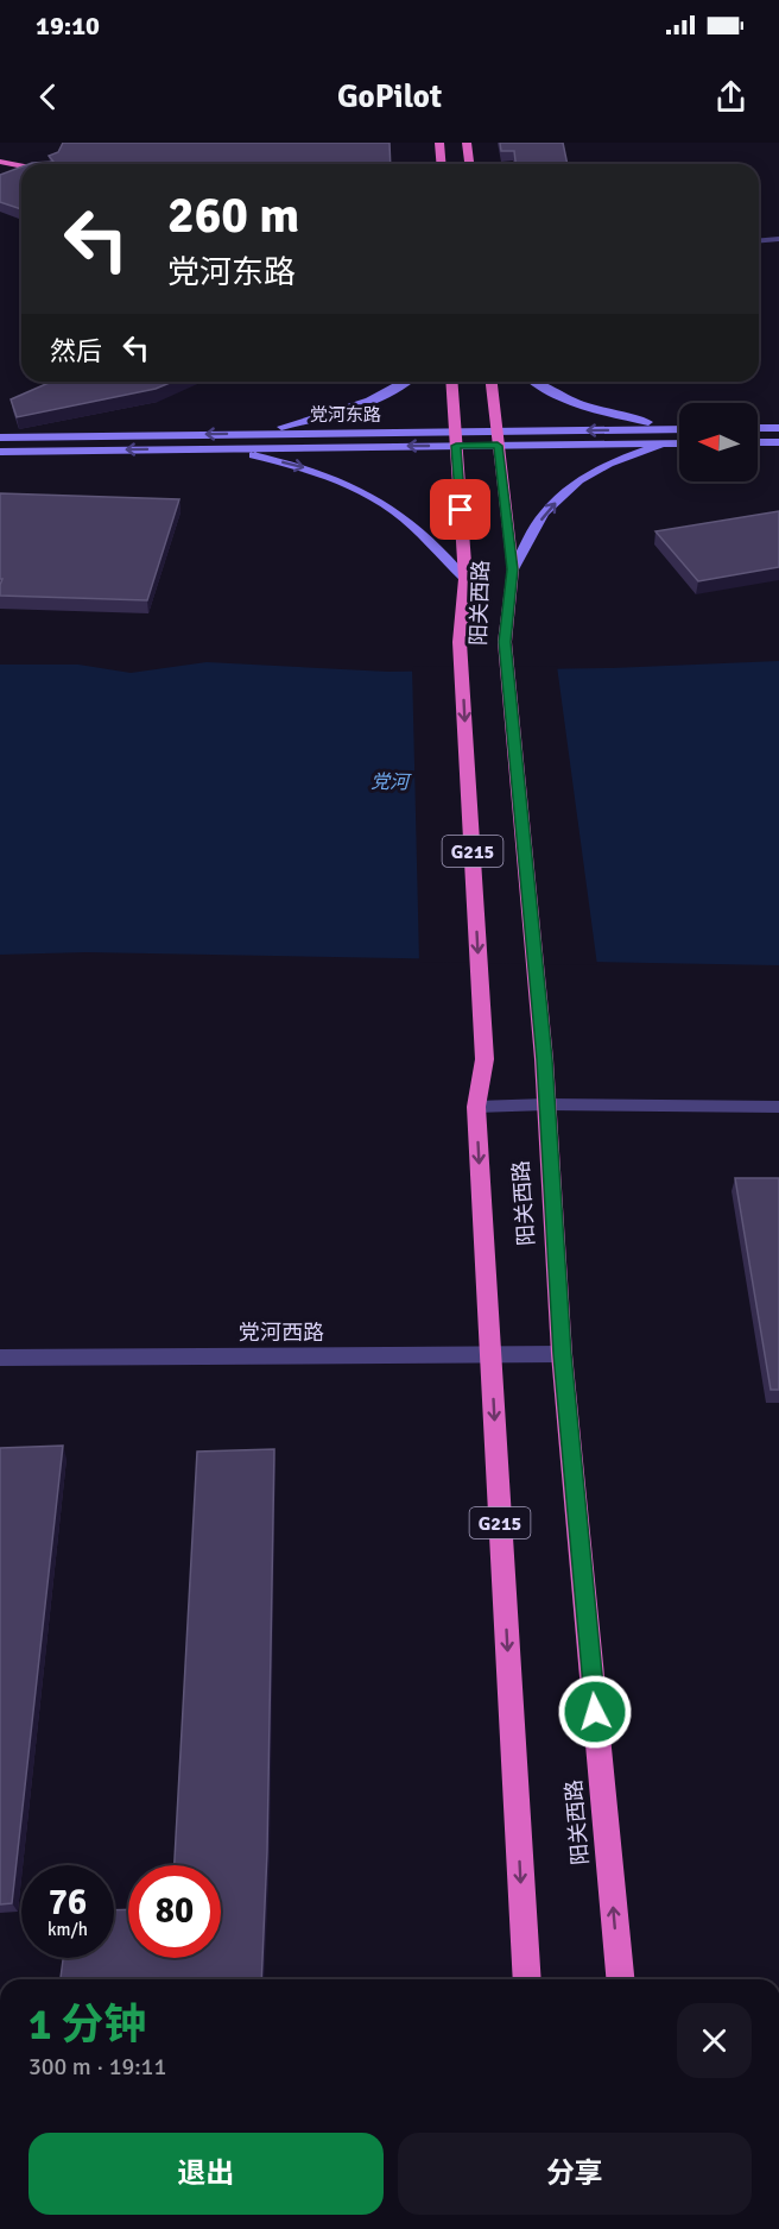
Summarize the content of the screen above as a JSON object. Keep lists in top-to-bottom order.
{
  "streets": {
    "highway": ["阳关西路", "G215"],
    "main road": ["党河东路"],
    "street": ["党河西路"]
  },
  "crossings": [
    ["党河东路", "阳关西路"],
    ["阳关西路", "党河西路"]
  ],
  "water": ["党河"],
  "north": "left",
  "page": {
    "status": "19:10",
    "header": "GoPilot",
    "turn": ["260 m", "党河东路"],
    "then": "然后",
    "speed": "76 km/h",
    "limit": "80",
    "heading": ["1 分钟", "300 m · 19:11"],
    "buttons": ["退出", "分享"]
  }
}
